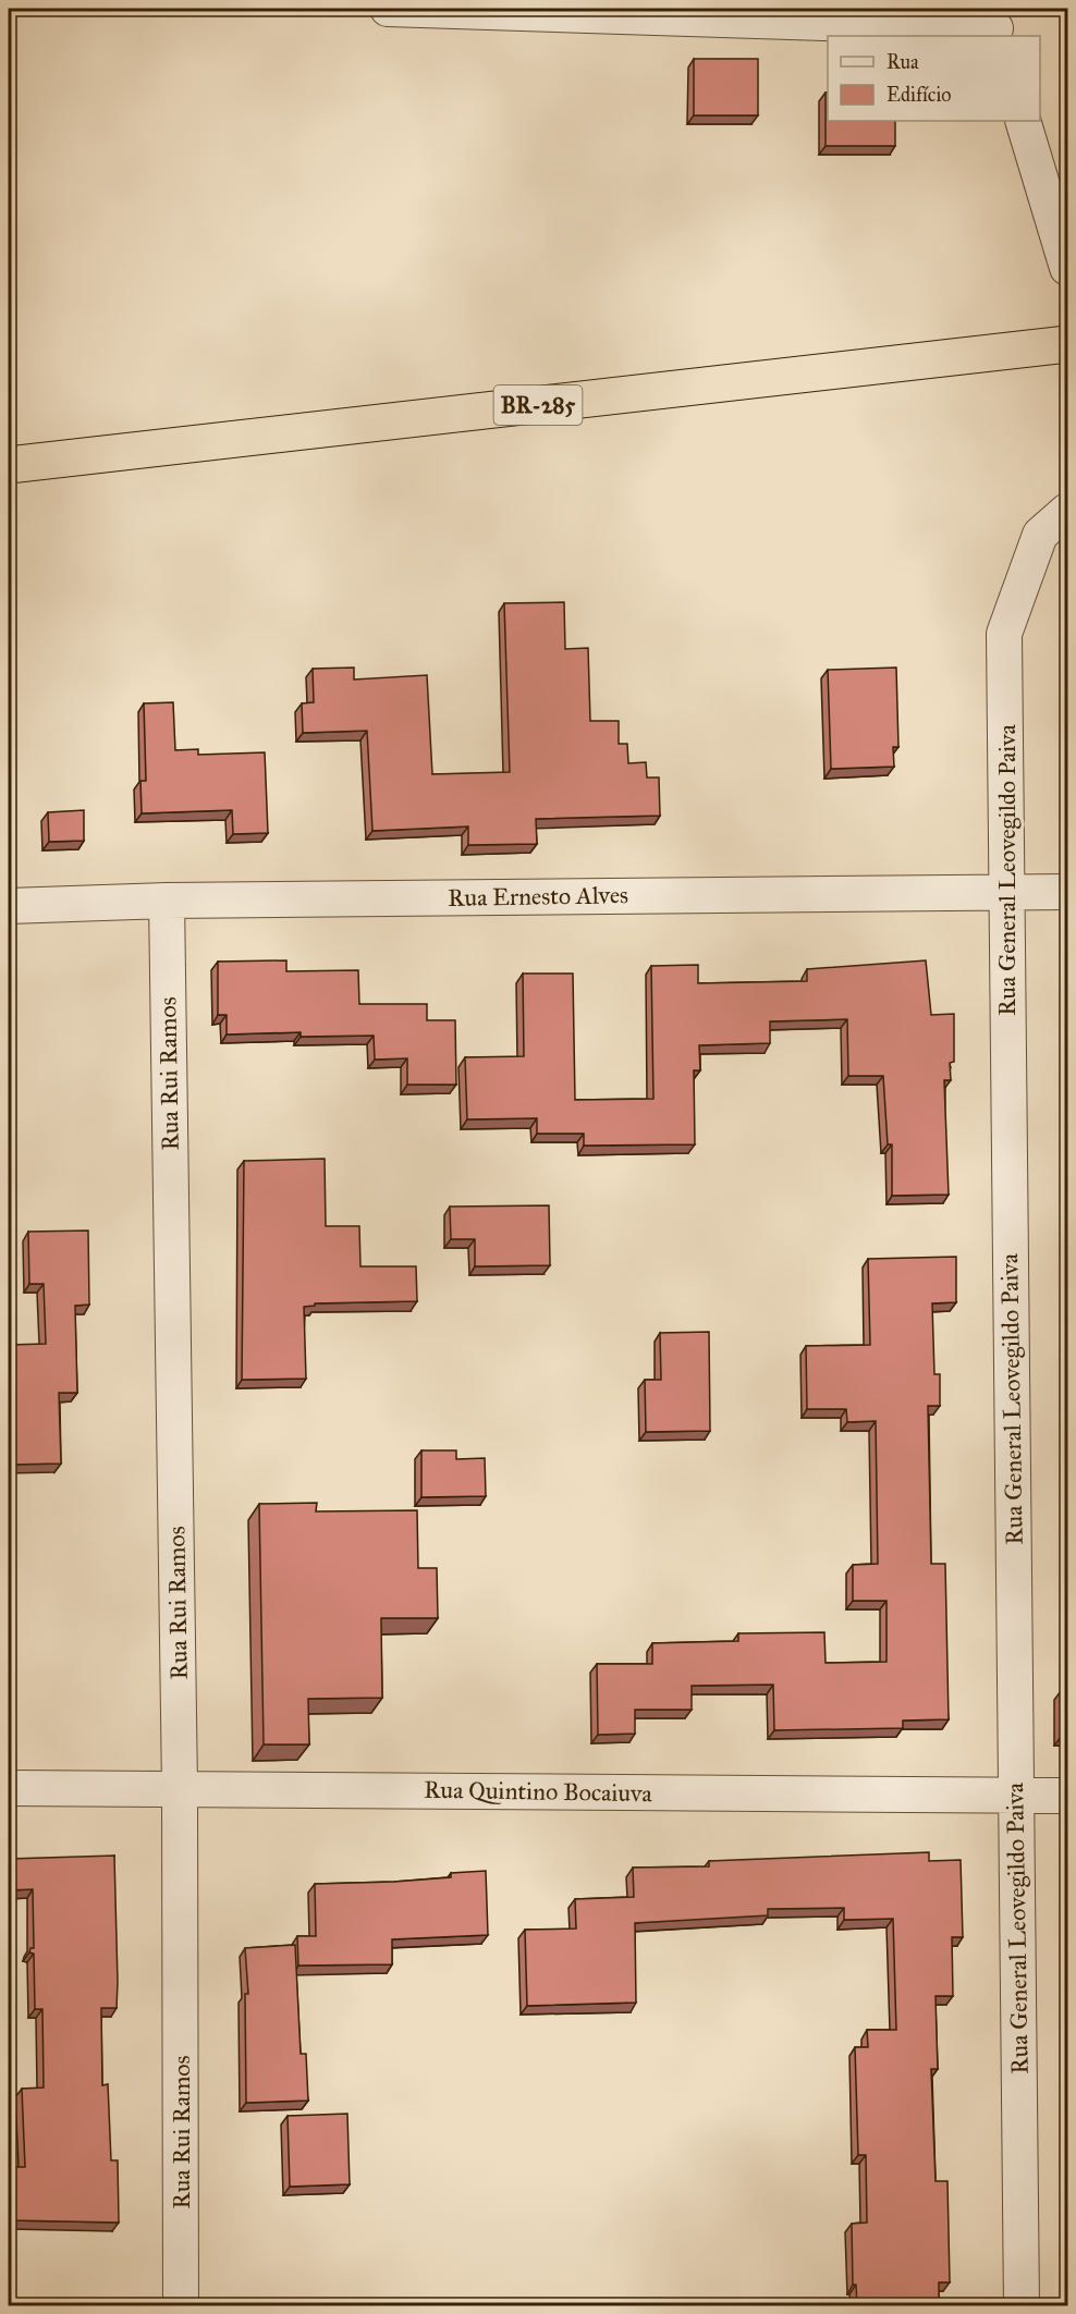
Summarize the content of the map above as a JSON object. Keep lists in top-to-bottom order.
{
  "streets": {
    "highway": ["BR-285"],
    "street": [
      "Rua General Leovegildo Paiva",
      "Rua Ernesto Alves",
      "Rua Rui Ramos",
      "Rua Quintino Bocaiuva"
    ]
  },
  "crossings": [
    ["Rua General Leovegildo Paiva", "Rua Ernesto Alves"],
    ["Rua General Leovegildo Paiva", "Rua Quintino Bocaiuva"],
    ["Rua Ernesto Alves", "Rua Rui Ramos"],
    ["Rua Rui Ramos", "Rua Quintino Bocaiuva"]
  ],
  "legend": ["Rua", "Edifício"]
}
